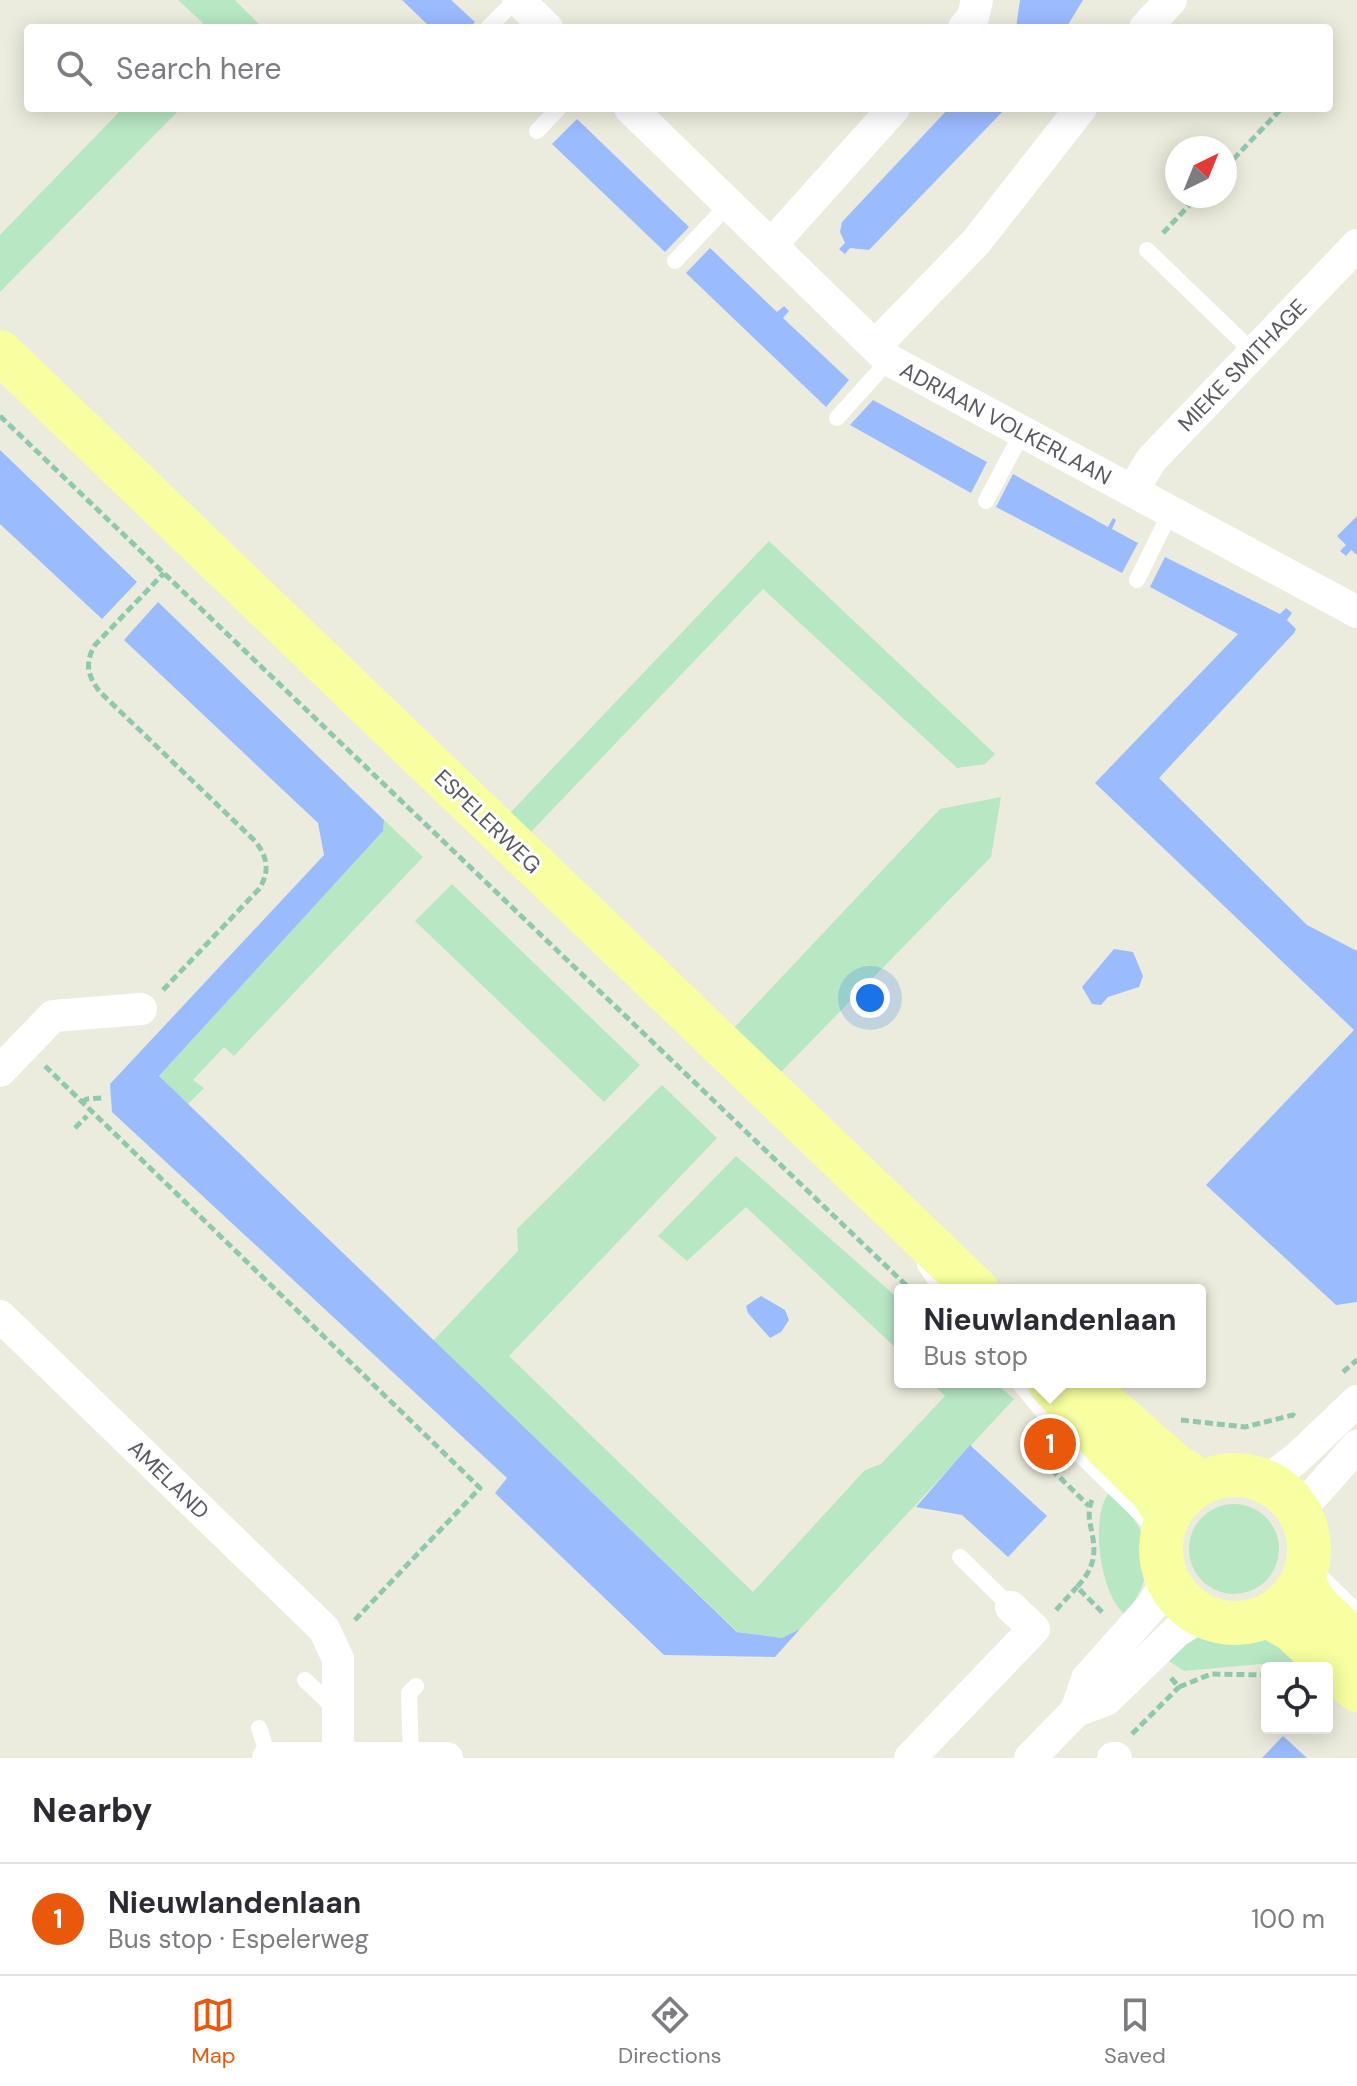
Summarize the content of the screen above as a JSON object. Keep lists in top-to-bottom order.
{
  "streets": {
    "main road": ["ESPELERWEG"],
    "street": ["MIEKE SMITHAGE", "ADRIAAN VOLKERLAAN", "AMELAND"]
  },
  "crossings": [
    ["MIEKE SMITHAGE", "ADRIAAN VOLKERLAAN"]
  ],
  "north": "top right",
  "page": {
    "search": "Search here",
    "popup": ["Nieuwlandenlaan", "Bus stop"],
    "pins": "1",
    "heading": "Nearby",
    "list": [
      {
        "mark": "1",
        "name": "Nieuwlandenlaan",
        "note": "Bus stop · Espelerweg",
        "value": "100 m"
      }
    ],
    "nav": ["Map", "Directions", "Saved"]
  }
}
